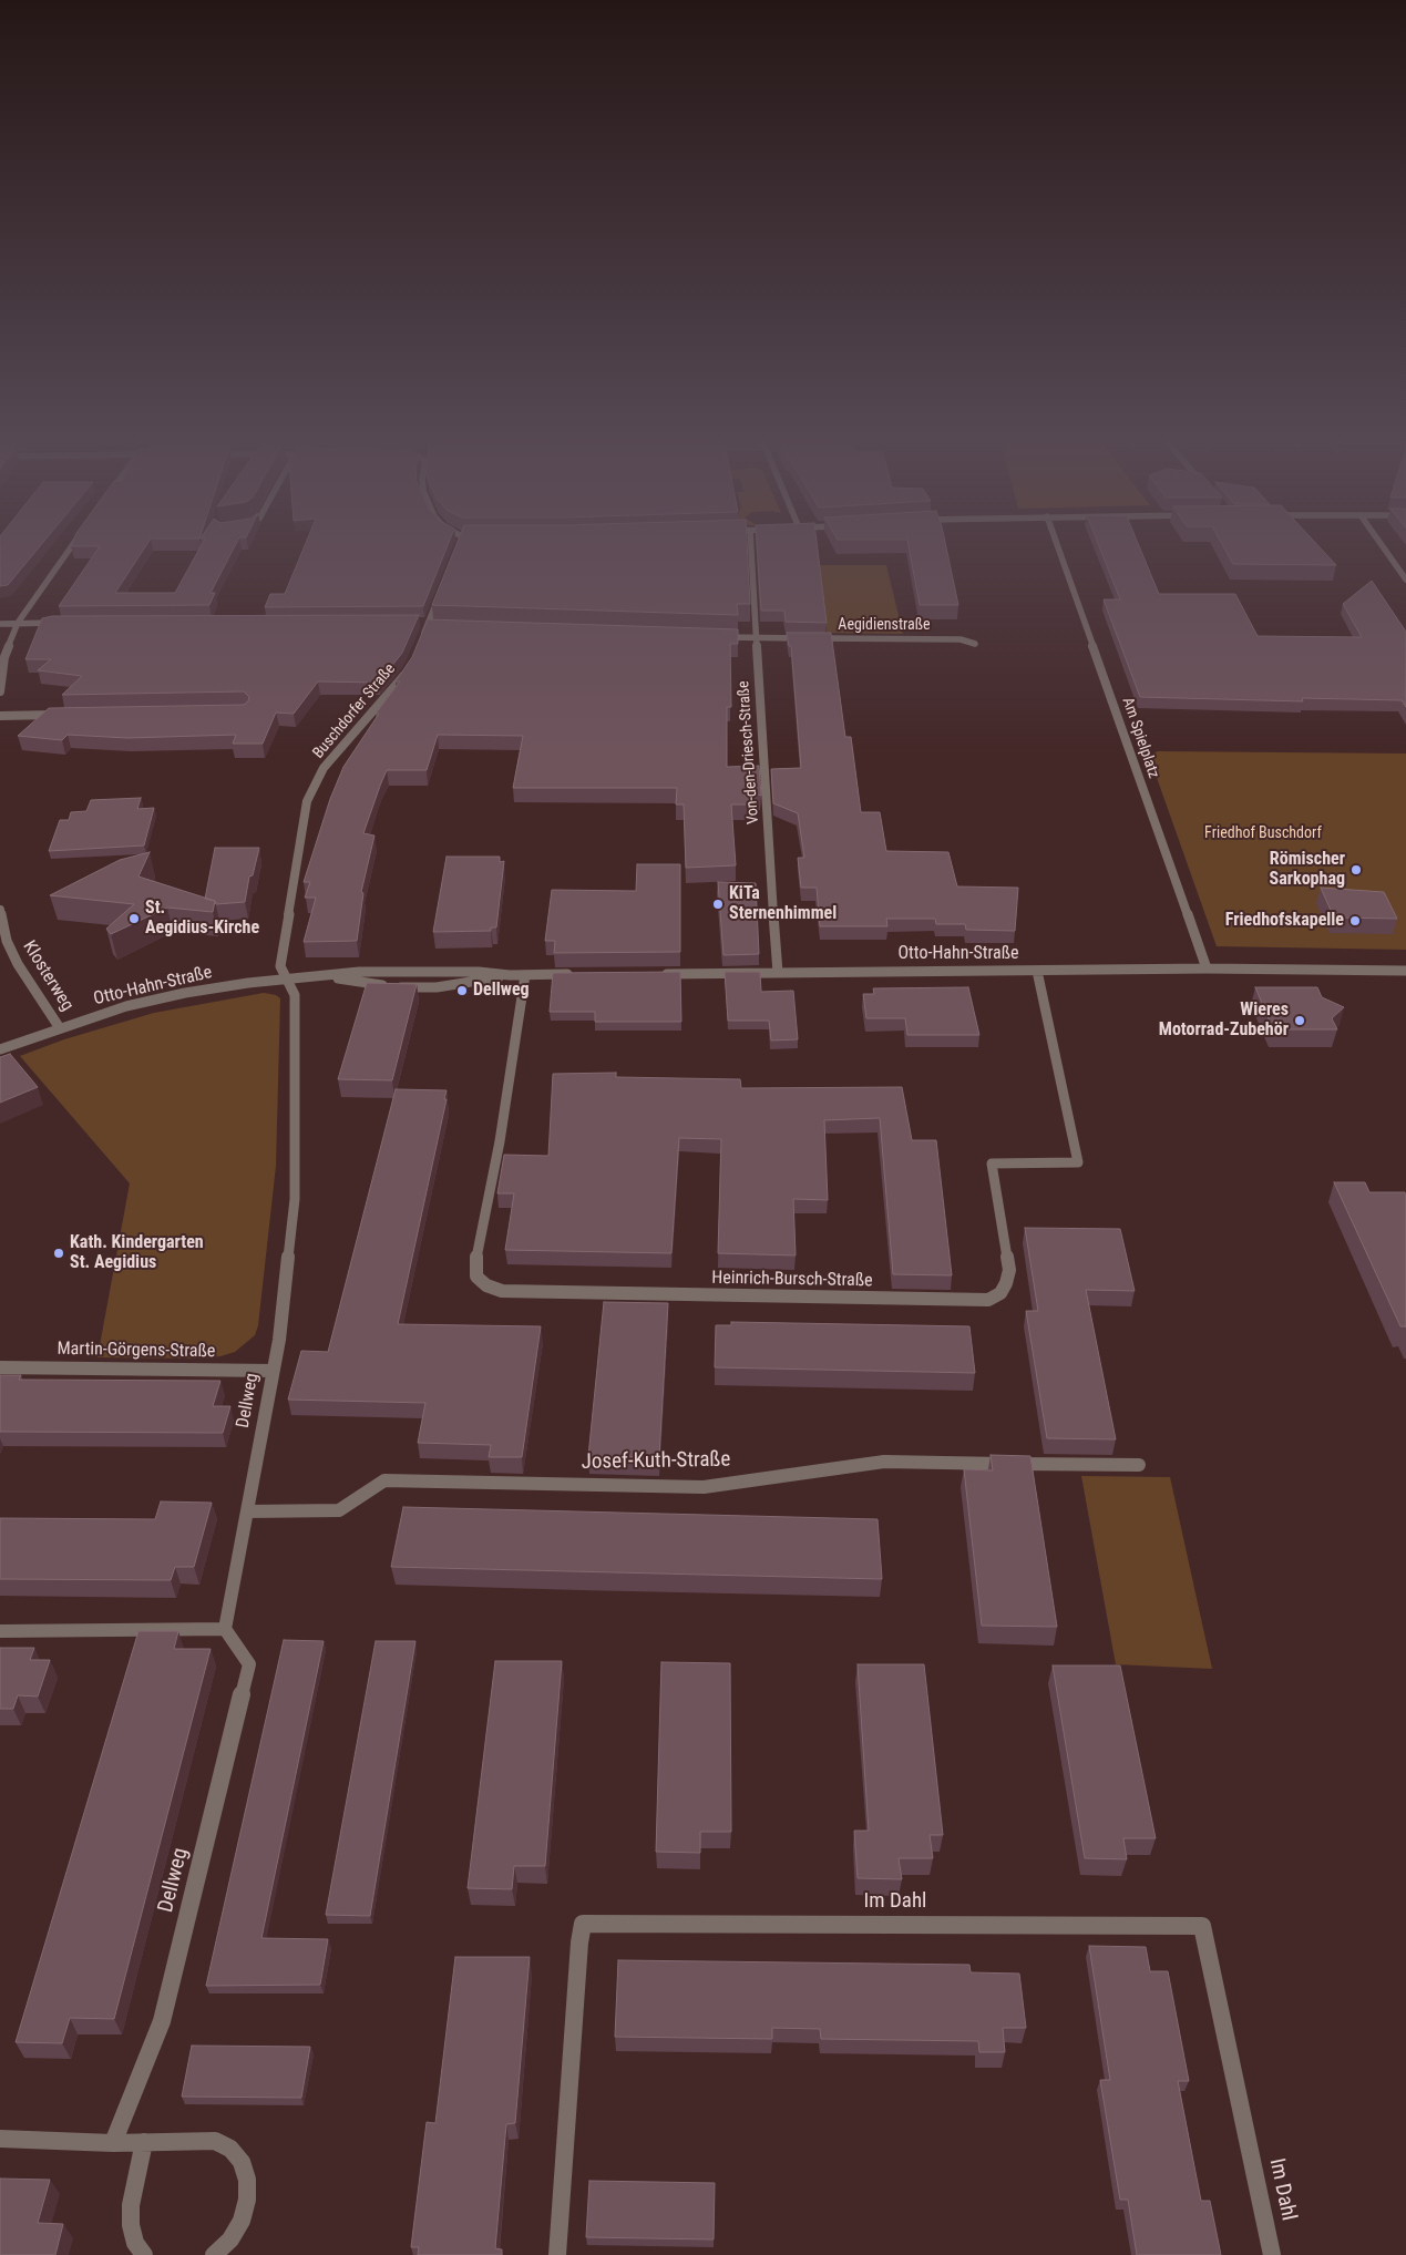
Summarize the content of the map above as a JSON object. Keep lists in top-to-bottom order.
{
  "streets": {
    "street": [
      "Aegidienstraße",
      "Buschdorfer Straße",
      "Am Spielplatz",
      "Von-den-Driesch-Straße",
      "Otto-Hahn-Straße",
      "Klosterweg",
      "Heinrich-Bursch-Straße",
      "Martin-Görgens-Straße",
      "Dellweg",
      "Josef-Kuth-Straße",
      "Im Dahl"
    ]
  },
  "crossings": [
    ["Aegidienstraße", "Von-den-Driesch-Straße"],
    ["Buschdorfer Straße", "Otto-Hahn-Straße"],
    ["Buschdorfer Straße", "Dellweg"],
    ["Am Spielplatz", "Otto-Hahn-Straße"],
    ["Von-den-Driesch-Straße", "Otto-Hahn-Straße"],
    ["Otto-Hahn-Straße", "Klosterweg"],
    ["Otto-Hahn-Straße", "Heinrich-Bursch-Straße"],
    ["Otto-Hahn-Straße", "Dellweg"],
    ["Martin-Görgens-Straße", "Dellweg"],
    ["Dellweg", "Josef-Kuth-Straße"]
  ],
  "parks": ["Friedhof Buschdorf"],
  "places": [
    "Römischer Sarkophag",
    "KiTa Sternenhimmel",
    "St. Aegidius-Kirche",
    "Friedhofskapelle",
    "Dellweg",
    "Wieres Motorrad-Zubehör",
    "Kath. Kindergarten St. Aegidius"
  ]
}
